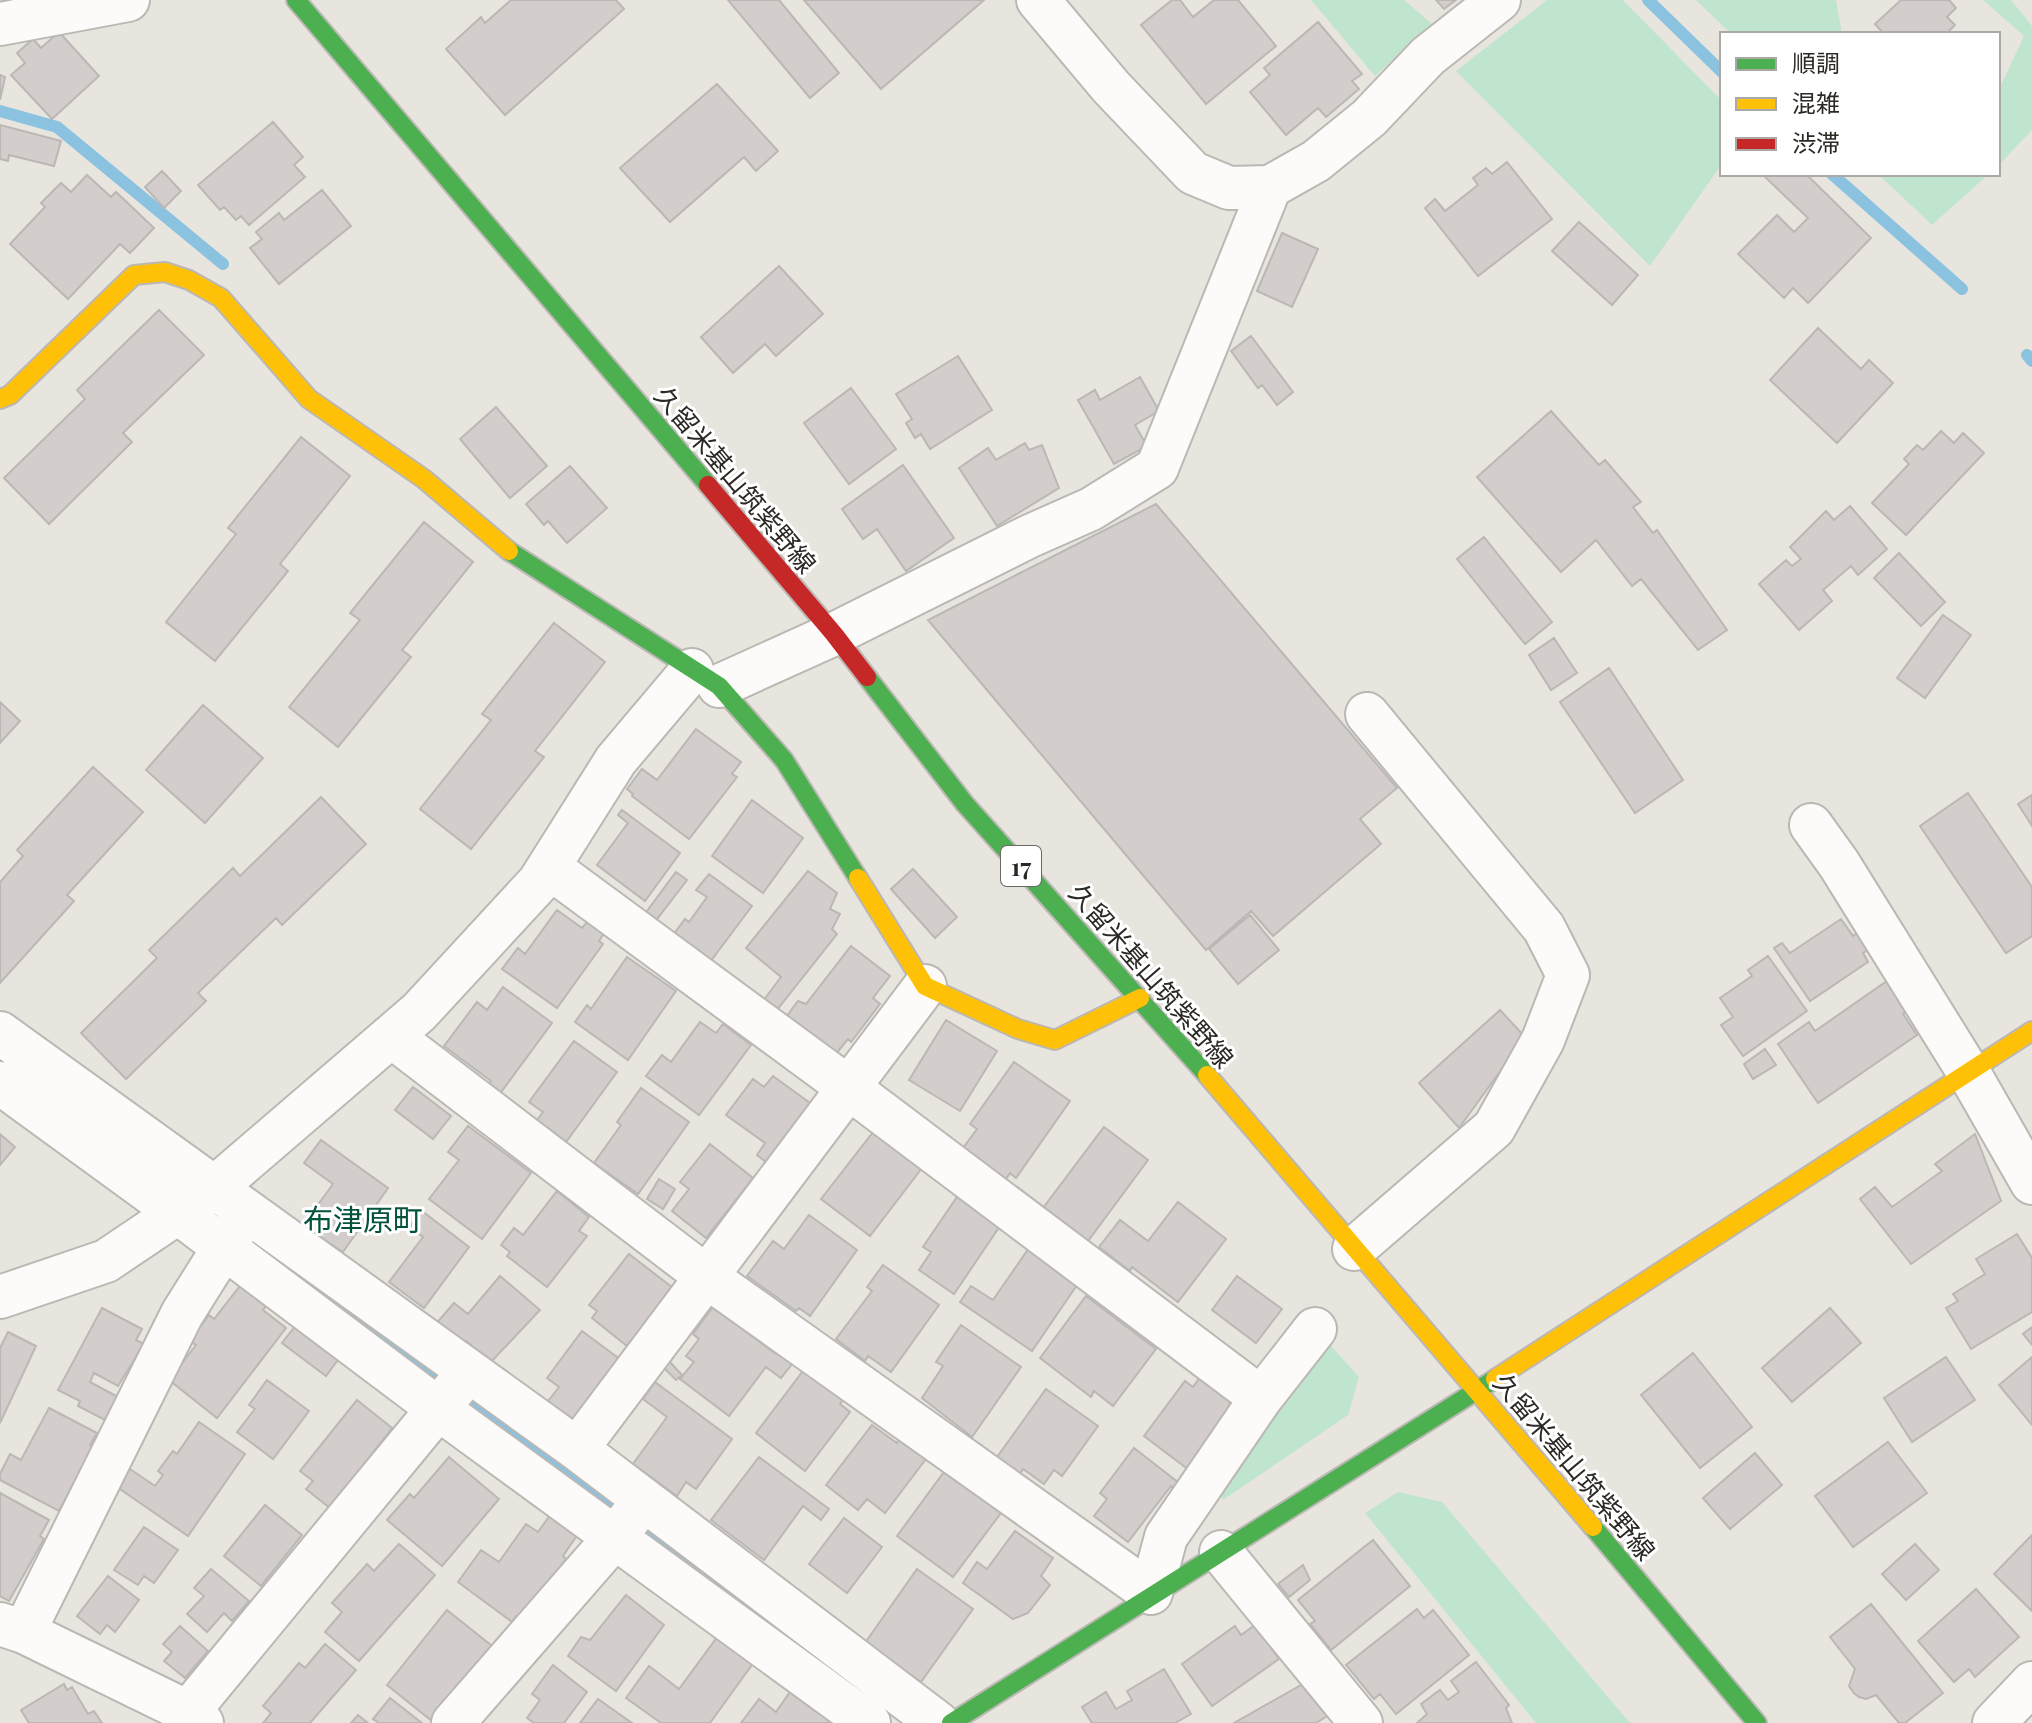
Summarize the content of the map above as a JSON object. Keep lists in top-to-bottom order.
{
  "streets": {
    "street": ["久留米基山筑紫野線", "17"]
  },
  "districts": ["布津原町"],
  "legend": ["順調", "混雑", "渋滞"]
}
